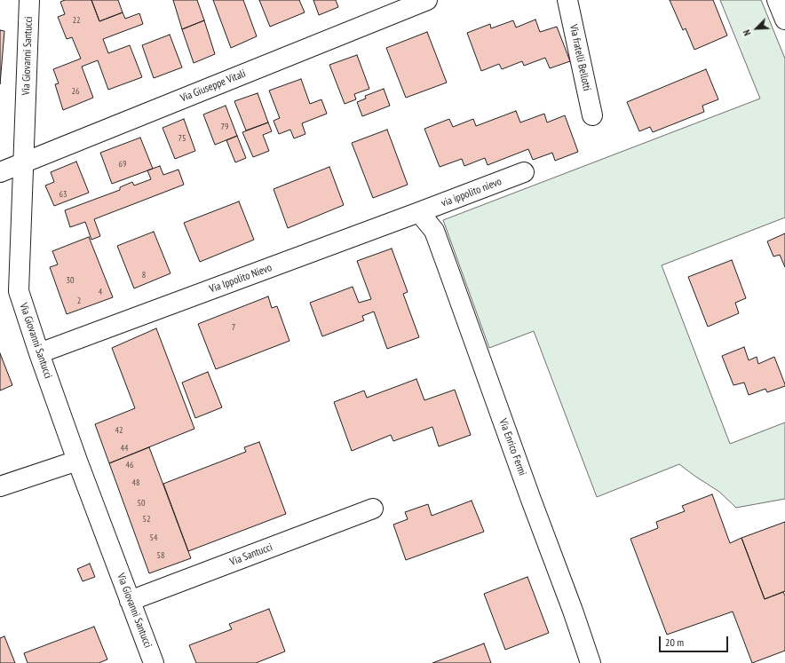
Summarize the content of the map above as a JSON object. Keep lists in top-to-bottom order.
{
  "streets": {
    "street": [
      "Via Giovanni Santucci",
      "Via fratelli Bellotti",
      "Via Giuseppe Vitali",
      "via ippolito nievo",
      "Via Ippolito Nievo",
      "Via Enrico Fermi",
      "Via Santucci"
    ]
  },
  "crossings": [
    ["Via Giovanni Santucci", "Via Giuseppe Vitali"],
    ["Via Giovanni Santucci", "Via Ippolito Nievo"],
    ["Via Giovanni Santucci", "Via Santucci"],
    ["via ippolito nievo", "Via Ippolito Nievo"],
    ["via ippolito nievo", "Via Enrico Fermi"],
    ["Via Ippolito Nievo", "Via Enrico Fermi"]
  ],
  "house_numbers": [
    "22",
    "26",
    "79",
    "75",
    "69",
    "63",
    "8",
    "30",
    "4",
    "2",
    "7",
    "42",
    "44",
    "46",
    "48",
    "50",
    "52",
    "54",
    "58"
  ],
  "scale_bar": "20 m",
  "north": "bottom left"
}
